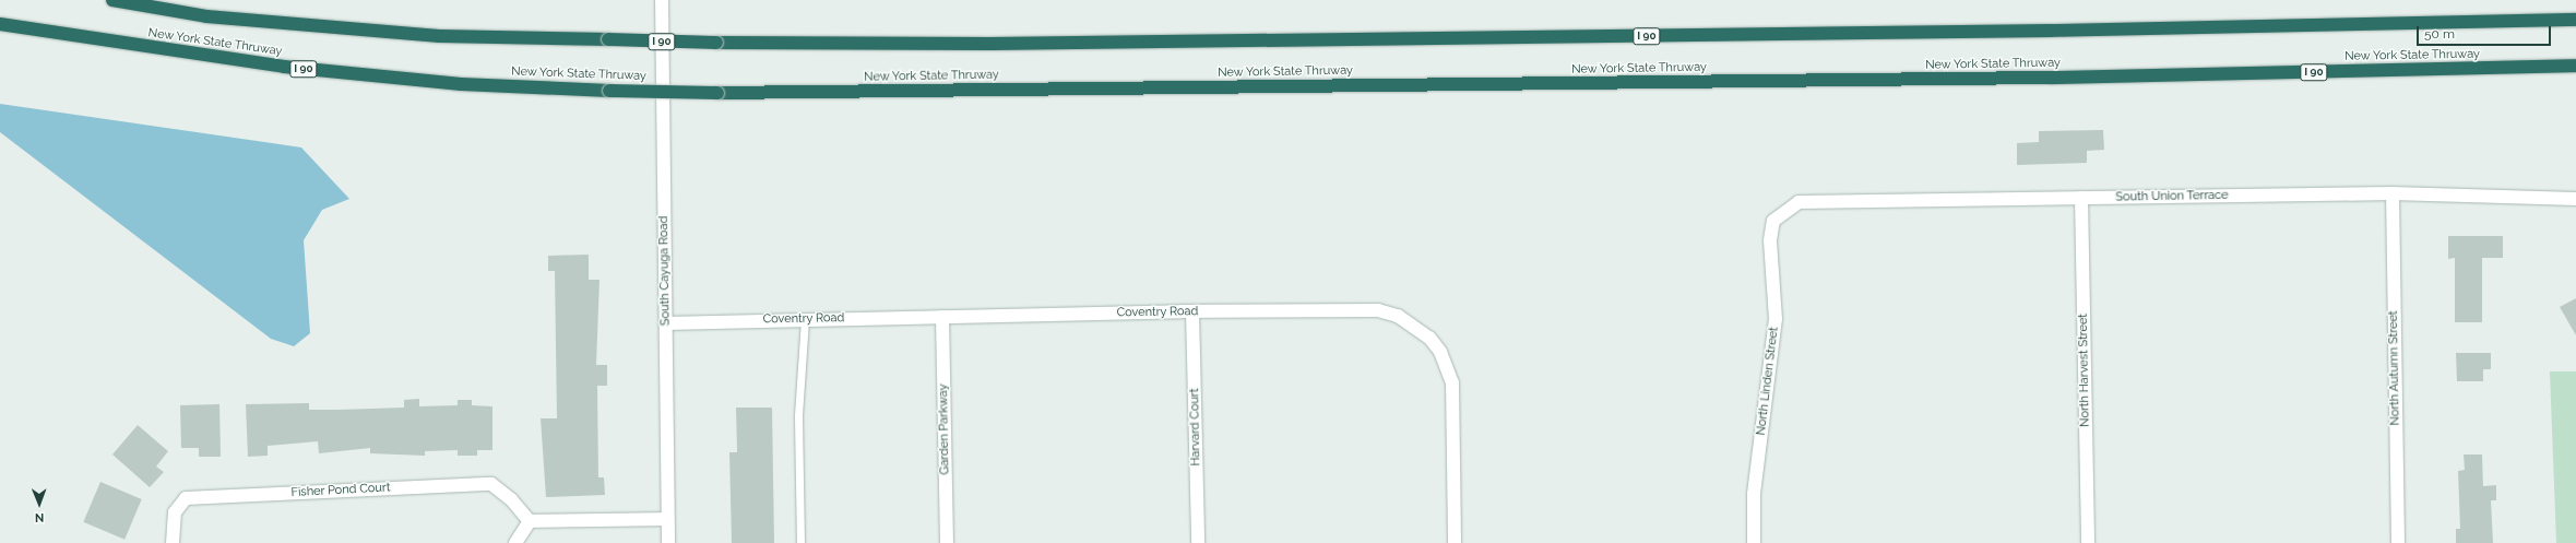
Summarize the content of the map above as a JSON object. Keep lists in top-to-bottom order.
{
  "streets": {
    "highway": ["I 90", "New York State Thruway"],
    "street": [
      "South Union Terrace",
      "South Cayuga Road",
      "Coventry Road",
      "North Autumn Street",
      "North Harvest Street",
      "North Linden Street",
      "Harvard Court",
      "Garden Parkway",
      "Fisher Pond Court"
    ]
  },
  "crossings": [
    ["South Union Terrace", "North Autumn Street"],
    ["South Union Terrace", "North Harvest Street"],
    ["South Union Terrace", "North Linden Street"],
    ["South Cayuga Road", "Coventry Road"],
    ["Coventry Road", "Harvard Court"],
    ["Coventry Road", "Garden Parkway"]
  ],
  "scale_bar": "50 m",
  "north": "bottom"
}
